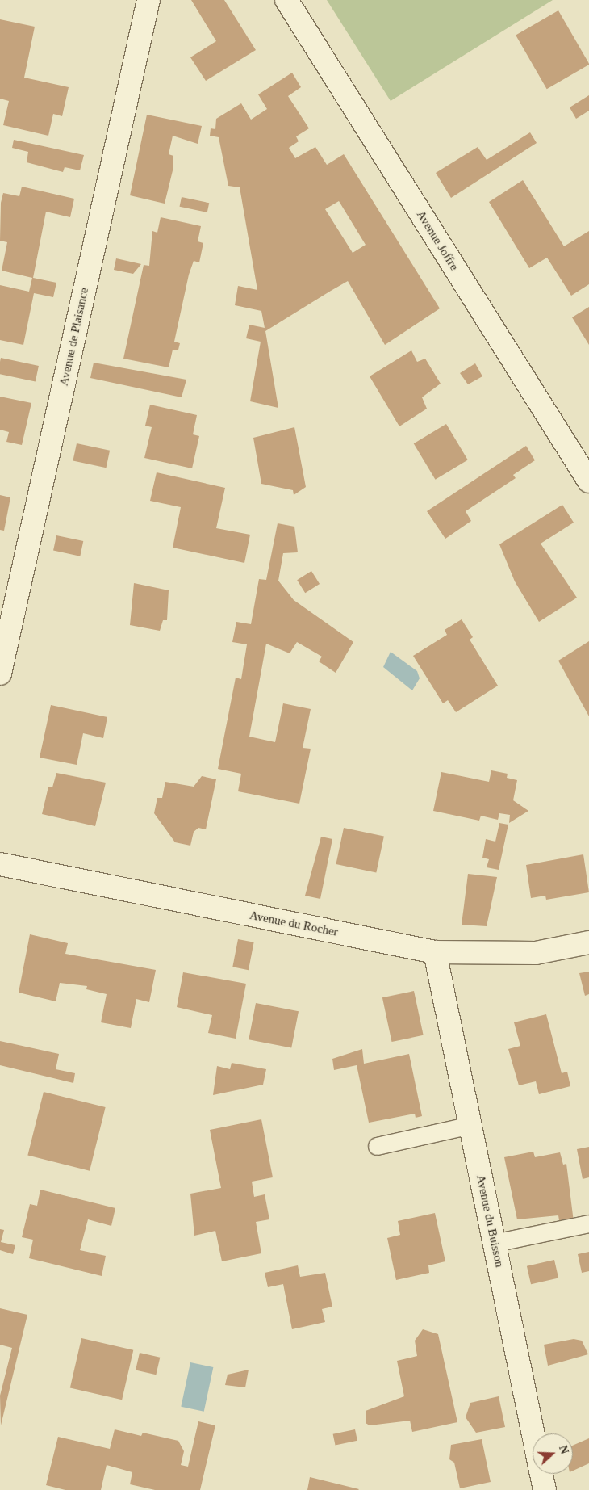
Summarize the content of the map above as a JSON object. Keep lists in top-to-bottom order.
{
  "streets": {
    "street": [
      "Avenue Joffre",
      "Avenue de Plaisance",
      "Avenue du Rocher",
      "Avenue du Buisson"
    ]
  },
  "crossings": [
    ["Avenue du Rocher", "Avenue du Buisson"]
  ],
  "north": "right"
}
